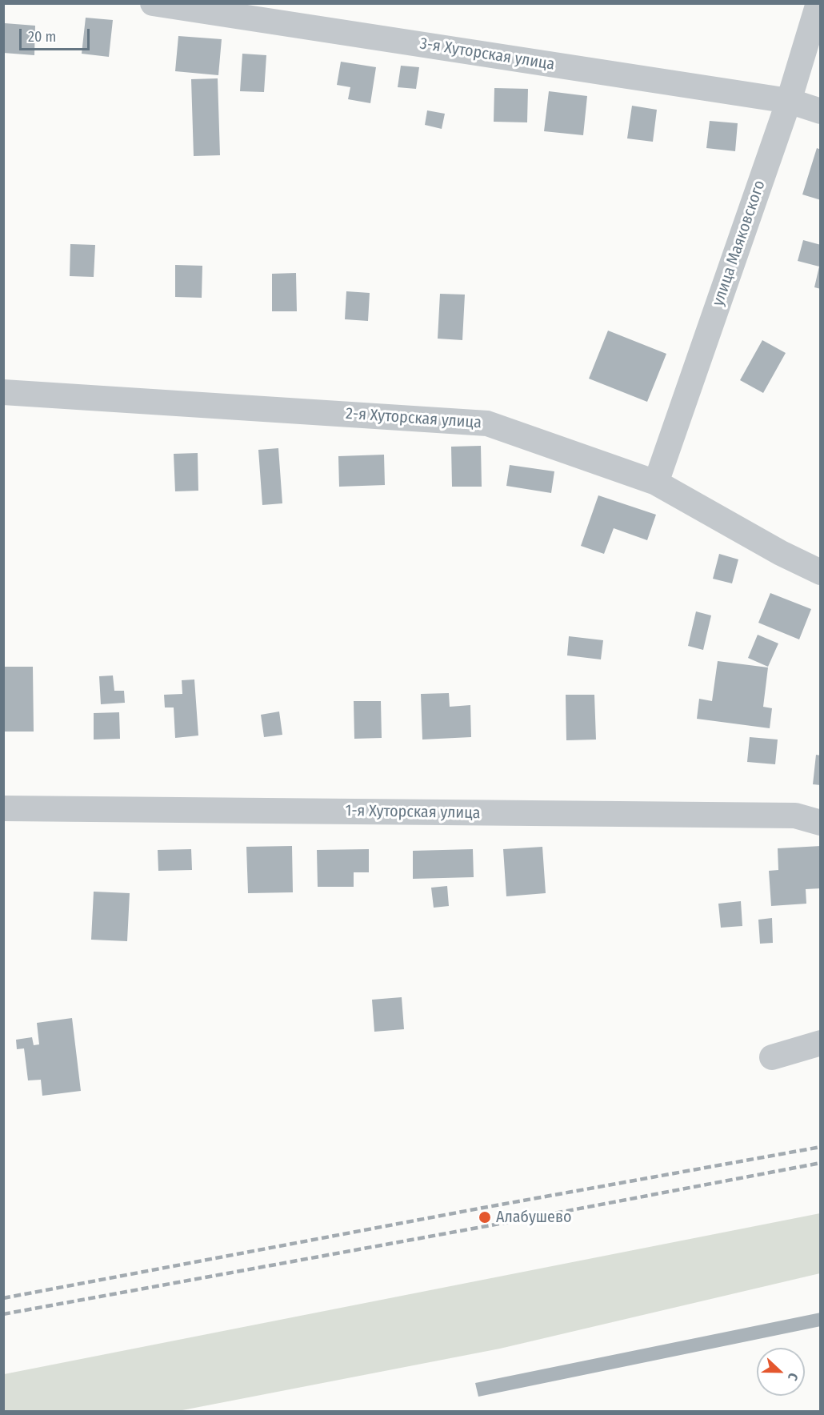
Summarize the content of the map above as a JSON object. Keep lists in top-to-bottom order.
{
  "streets": {
    "street": [
      "3-я Хуторская улица",
      "улица Маяковского",
      "2-я Хуторская улица",
      "1-я Хуторская улица"
    ]
  },
  "crossings": [
    ["3-я Хуторская улица", "улица Маяковского"],
    ["улица Маяковского", "2-я Хуторская улица"]
  ],
  "places": ["Алабушево"],
  "scale_bar": "20 m",
  "north": "right"
}
